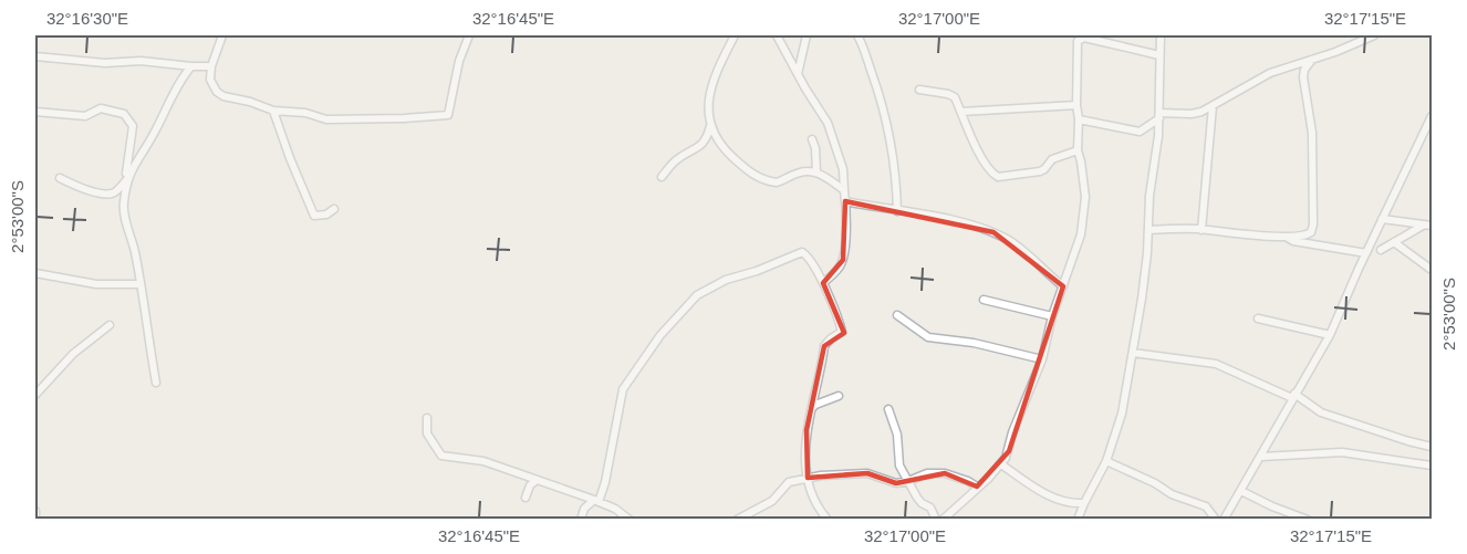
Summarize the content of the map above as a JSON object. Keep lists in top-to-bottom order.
{
  "coordinates": [
    "32°16'30\"E",
    "32°16'45\"E",
    "32°17'00\"E",
    "32°17'15\"E",
    "2°53'00\"S"
  ]
}
